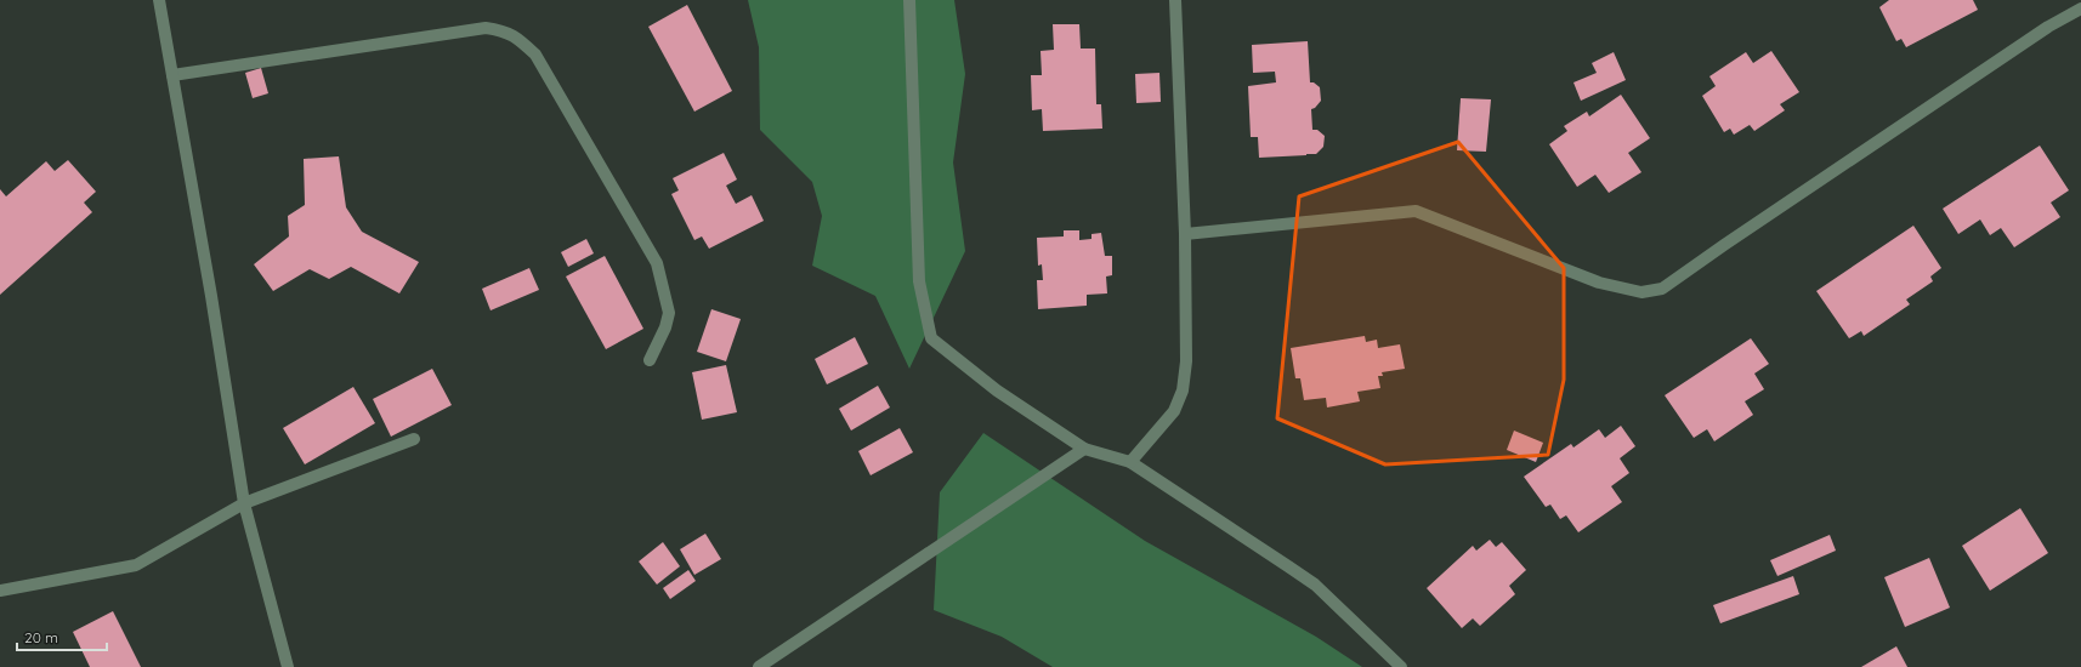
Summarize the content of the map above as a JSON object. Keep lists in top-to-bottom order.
{
  "scale_bar": "20 m"
}
